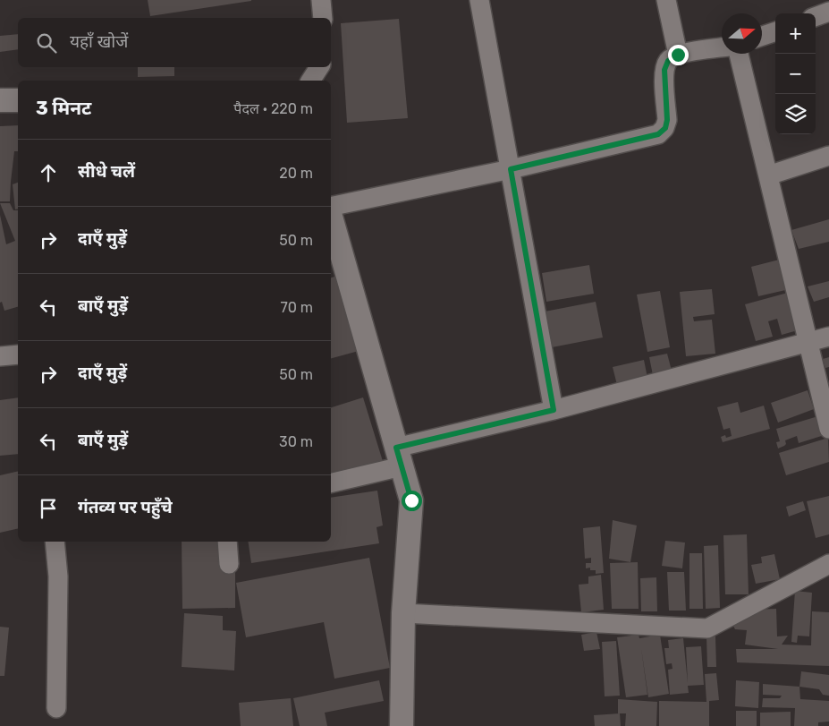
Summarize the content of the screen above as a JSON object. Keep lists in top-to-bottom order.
{
  "north": "right",
  "page": {
    "map_buttons": ["+", "−"],
    "search": "यहाँ खोजें",
    "heading": ["3 मिनट", "पैदल · 220 m"],
    "list": [
      ["सीधे चलें", "20 m"],
      ["दाएँ मुड़ें", "50 m"],
      ["बाएँ मुड़ें", "70 m"],
      ["दाएँ मुड़ें", "50 m"],
      ["बाएँ मुड़ें", "30 m"],
      "गंतव्य पर पहुँचे"
    ]
  }
}
